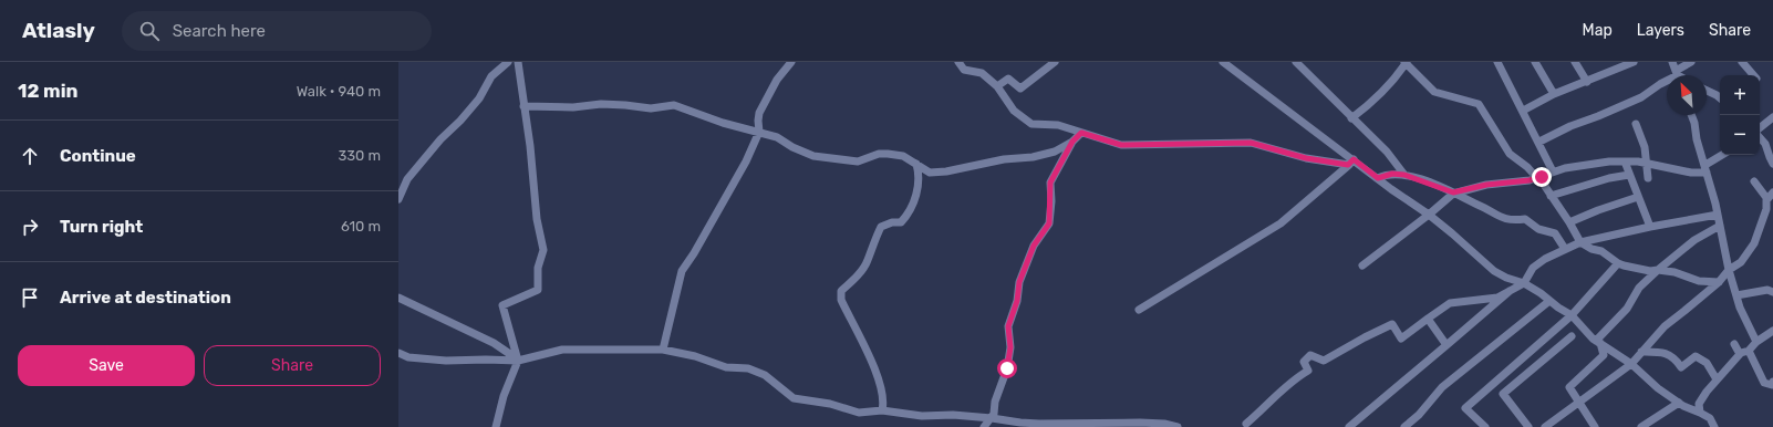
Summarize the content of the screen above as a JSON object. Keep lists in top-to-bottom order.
{
  "north": "top left",
  "page": {
    "header": "Atlasly",
    "search": "Search here",
    "nav": ["Map", "Layers", "Share"],
    "heading": ["12 min", "Walk · 940 m"],
    "map_buttons": ["+", "−"],
    "list": [
      ["Continue", "330 m"],
      ["Turn right", "610 m"],
      "Arrive at destination"
    ],
    "buttons": ["Save", "Share"]
  }
}
